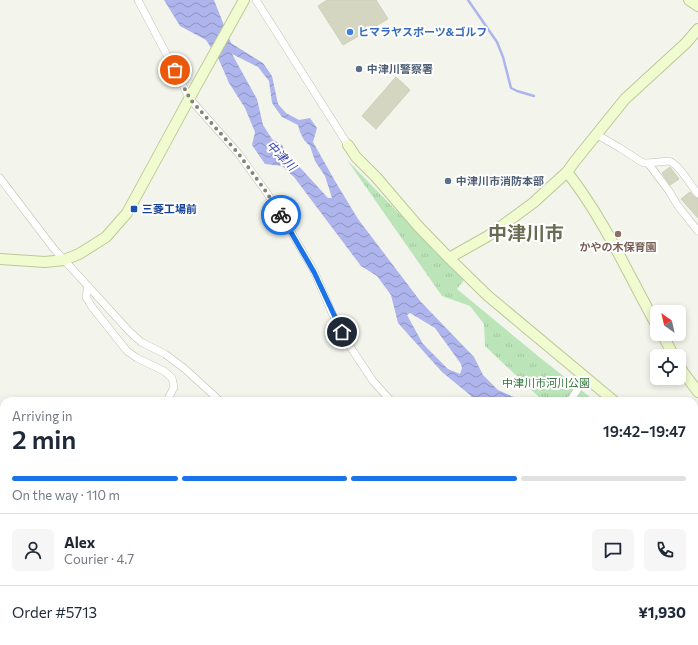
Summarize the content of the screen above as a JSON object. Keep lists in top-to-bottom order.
{
  "districts": ["中津川市"],
  "water": ["中津川"],
  "parks": ["中津川市河川公園"],
  "places": {
    "other": [
      "ヒマラヤスポーツ&ゴルフ",
      "中津川警察署",
      "中津川市消防本部",
      "かやの木保育園"
    ],
    "transit": ["三菱工場前"]
  },
  "north": "top left",
  "page": {
    "heading": ["2 min", "Arriving in", "19:42–19:47"],
    "panel": [
      "Alex",
      "Courier · 4.7",
      "Order #5713",
      "¥1,930"
    ],
    "bar": "On the way · 110 m"
  }
}
